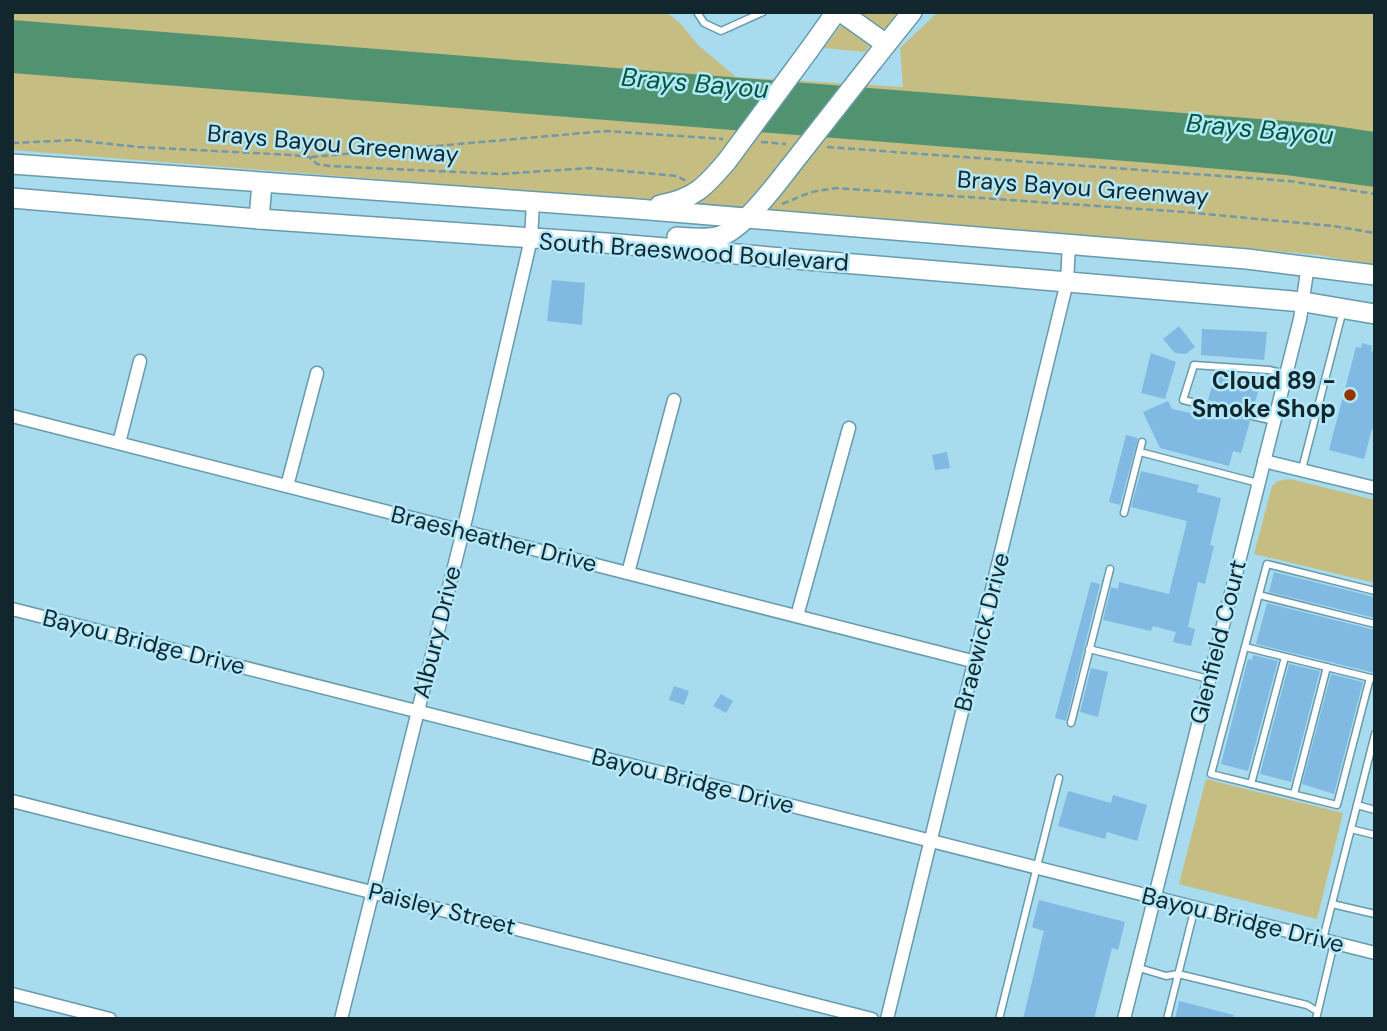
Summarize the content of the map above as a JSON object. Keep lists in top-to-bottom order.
{
  "streets": {
    "main road": ["South Braeswood Boulevard"],
    "street": [
      "Braesheather Drive",
      "Albury Drive",
      "Braewick Drive",
      "Bayou Bridge Drive",
      "Glenfield Court",
      "Paisley Street"
    ],
    "path": ["Brays Bayou Greenway"]
  },
  "crossings": [
    ["South Braeswood Boulevard", "Albury Drive"],
    ["South Braeswood Boulevard", "Braewick Drive"],
    ["South Braeswood Boulevard", "Glenfield Court"],
    ["Braesheather Drive", "Albury Drive"],
    ["Braesheather Drive", "Braewick Drive"],
    ["Albury Drive", "Bayou Bridge Drive"],
    ["Albury Drive", "Paisley Street"],
    ["Braewick Drive", "Bayou Bridge Drive"],
    ["Bayou Bridge Drive", "Glenfield Court"]
  ],
  "water": ["Brays Bayou"],
  "places": ["Cloud 89 - Smoke Shop"]
}
